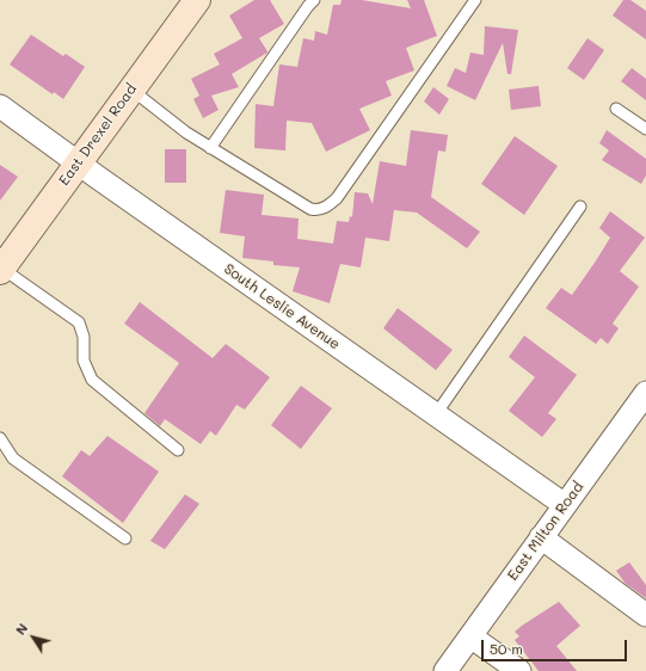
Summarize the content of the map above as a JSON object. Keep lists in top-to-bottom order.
{
  "streets": {
    "street": ["East Drexel Road", "South Leslie Avenue", "East Milton Road"]
  },
  "crossings": [
    ["East Drexel Road", "South Leslie Avenue"],
    ["South Leslie Avenue", "East Milton Road"]
  ],
  "scale_bar": "50 m",
  "north": "top left"
}
